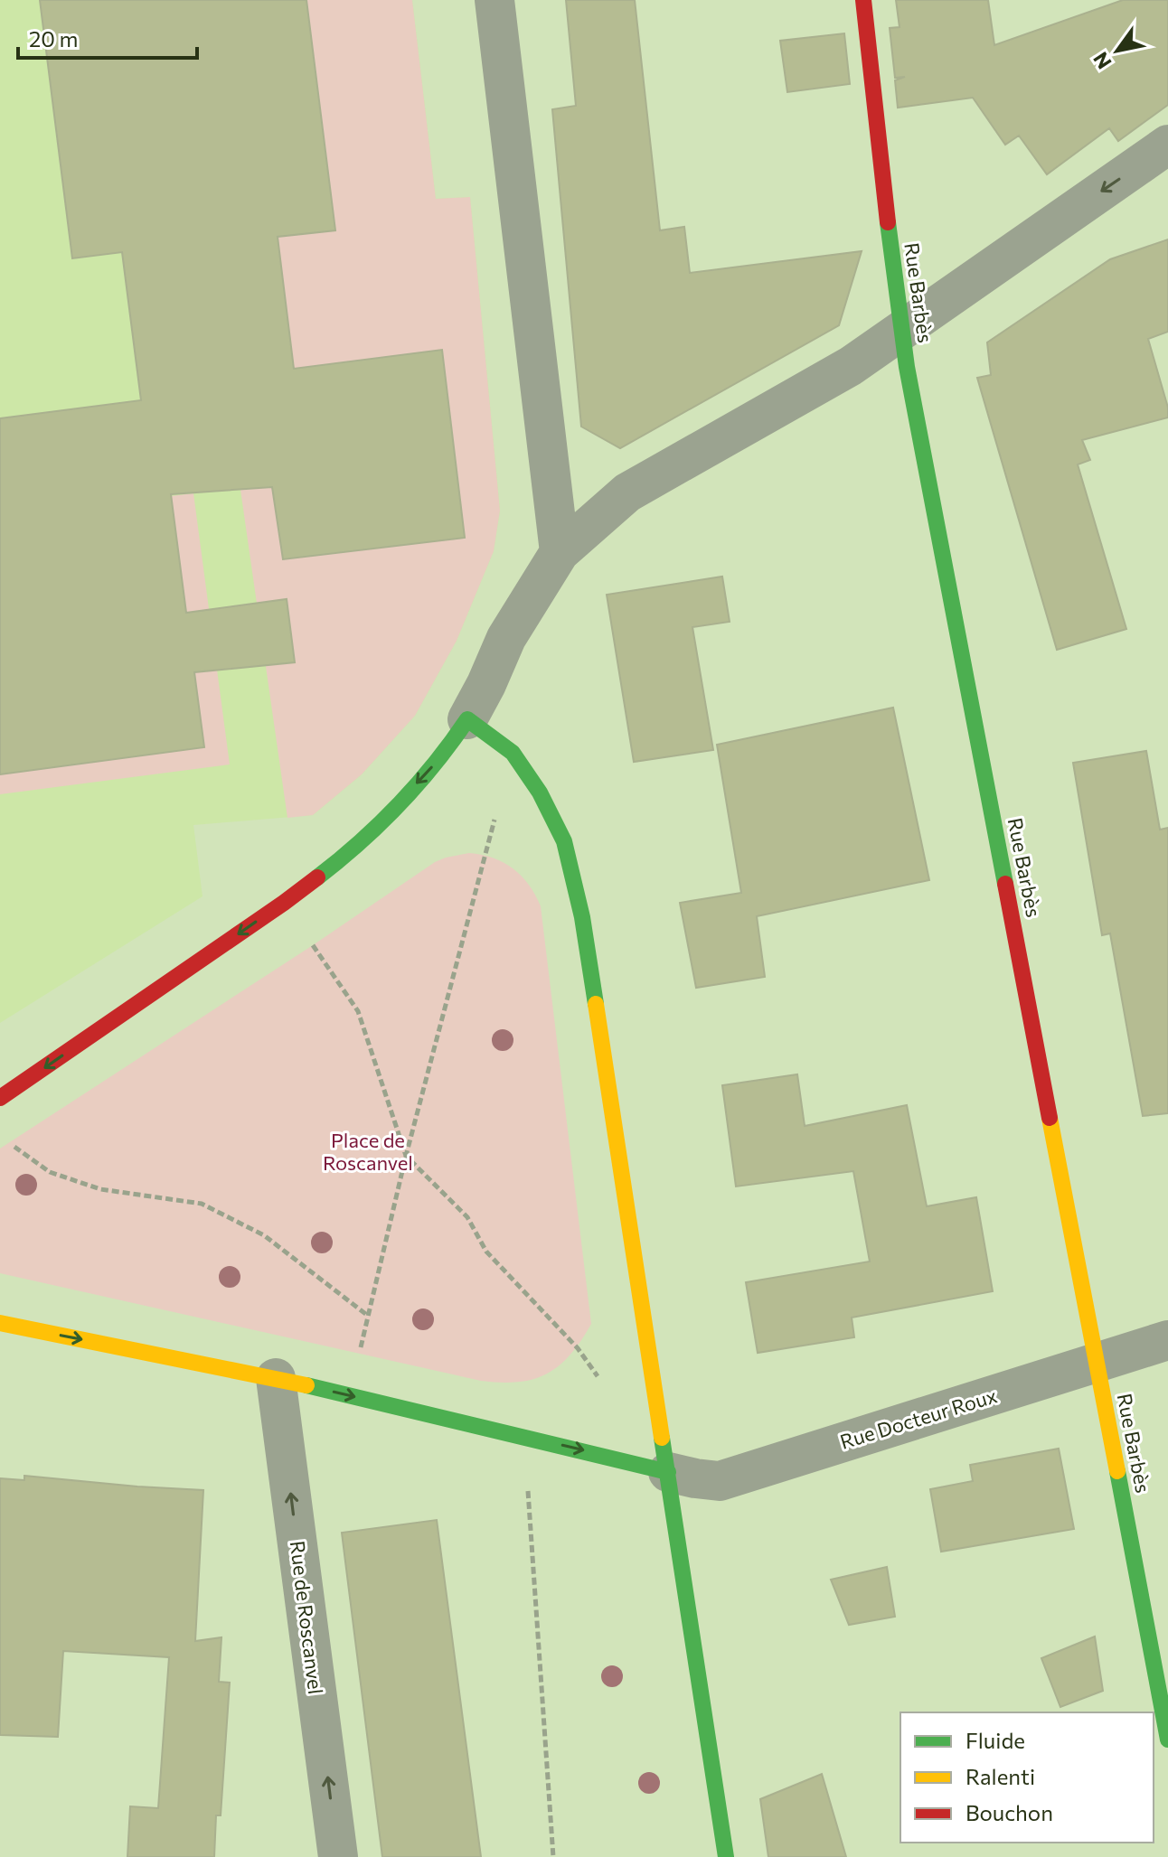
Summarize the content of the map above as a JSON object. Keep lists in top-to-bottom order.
{
  "streets": {
    "street": ["Rue Barbès", "Rue Docteur Roux", "Rue de Roscanvel"]
  },
  "crossings": [
    ["Rue Barbès", "Rue Docteur Roux"]
  ],
  "one_way": ["Rue de Roscanvel"],
  "parks": ["Place de Roscanvel"],
  "legend": ["Fluide", "Ralenti", "Bouchon"],
  "scale_bar": "20 m",
  "north": "bottom left"
}
